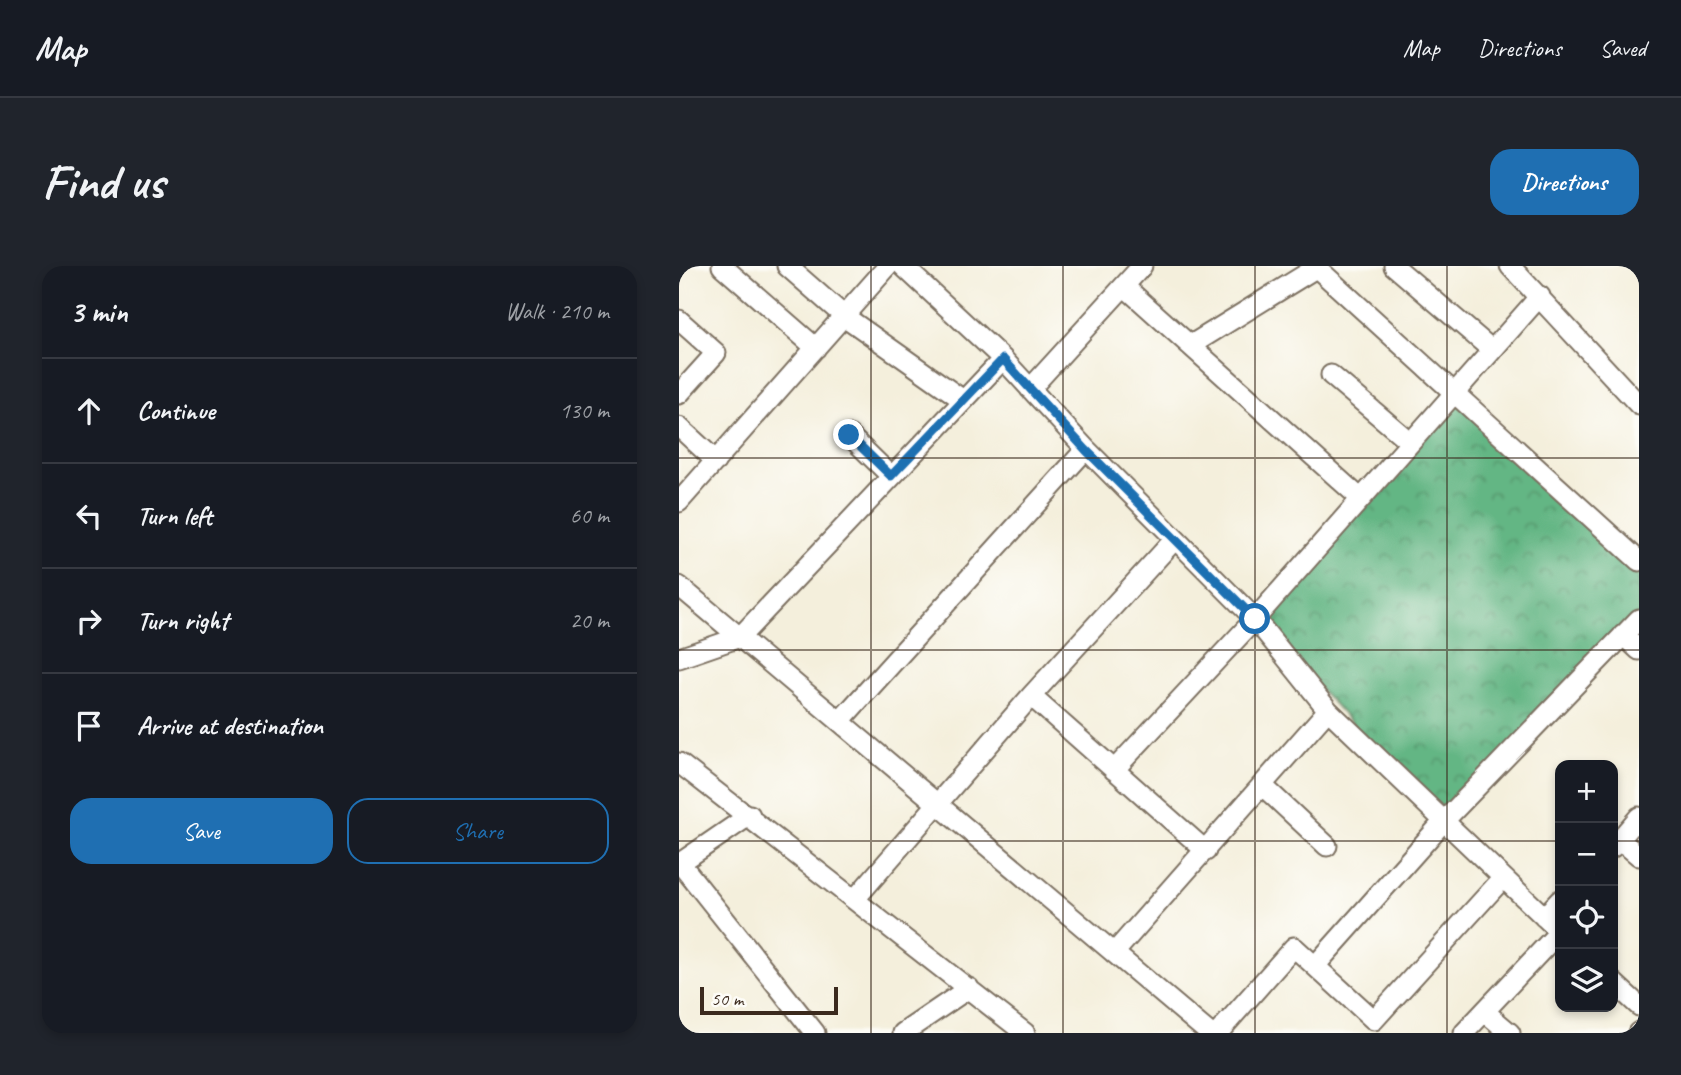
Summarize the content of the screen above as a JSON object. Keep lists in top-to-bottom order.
{
  "scale_bar": "50 m",
  "page": {
    "header": "Map",
    "nav": ["Map", "Directions", "Saved"],
    "buttons": [
      "Directions",
      ["Save", "Share"]
    ],
    "title": "Find us",
    "heading": ["3 min", "Walk · 210 m"],
    "list": [
      ["Continue", "130 m"],
      ["Turn left", "60 m"],
      ["Turn right", "20 m"],
      "Arrive at destination"
    ],
    "map_buttons": ["+", "−"],
    "scale": "50 m"
  }
}
